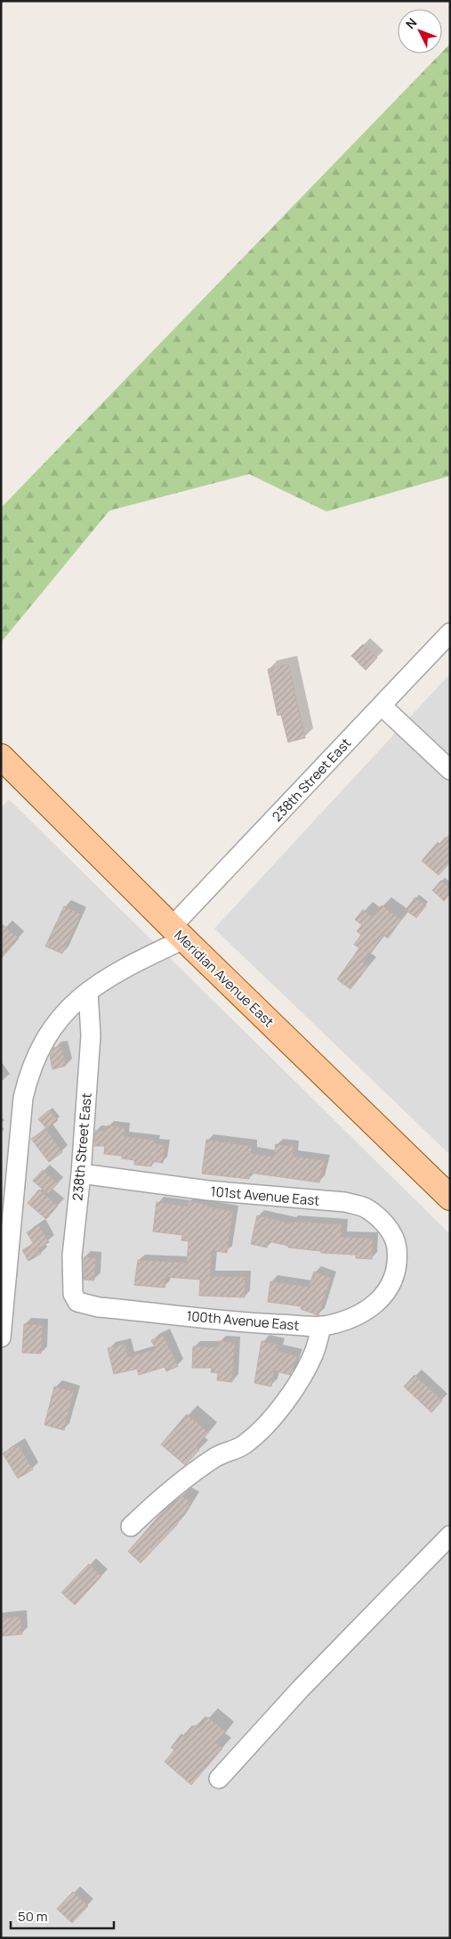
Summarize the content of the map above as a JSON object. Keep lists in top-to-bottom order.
{
  "streets": {
    "main road": ["Meridian Avenue East"],
    "street": ["238th Street East", "101st Avenue East", "100th Avenue East"]
  },
  "crossings": [
    ["238th Street East", "Meridian Avenue East"],
    ["238th Street East", "101st Avenue East"],
    ["238th Street East", "100th Avenue East"],
    ["101st Avenue East", "100th Avenue East"]
  ],
  "scale_bar": "50 m",
  "north": "top left"
}
